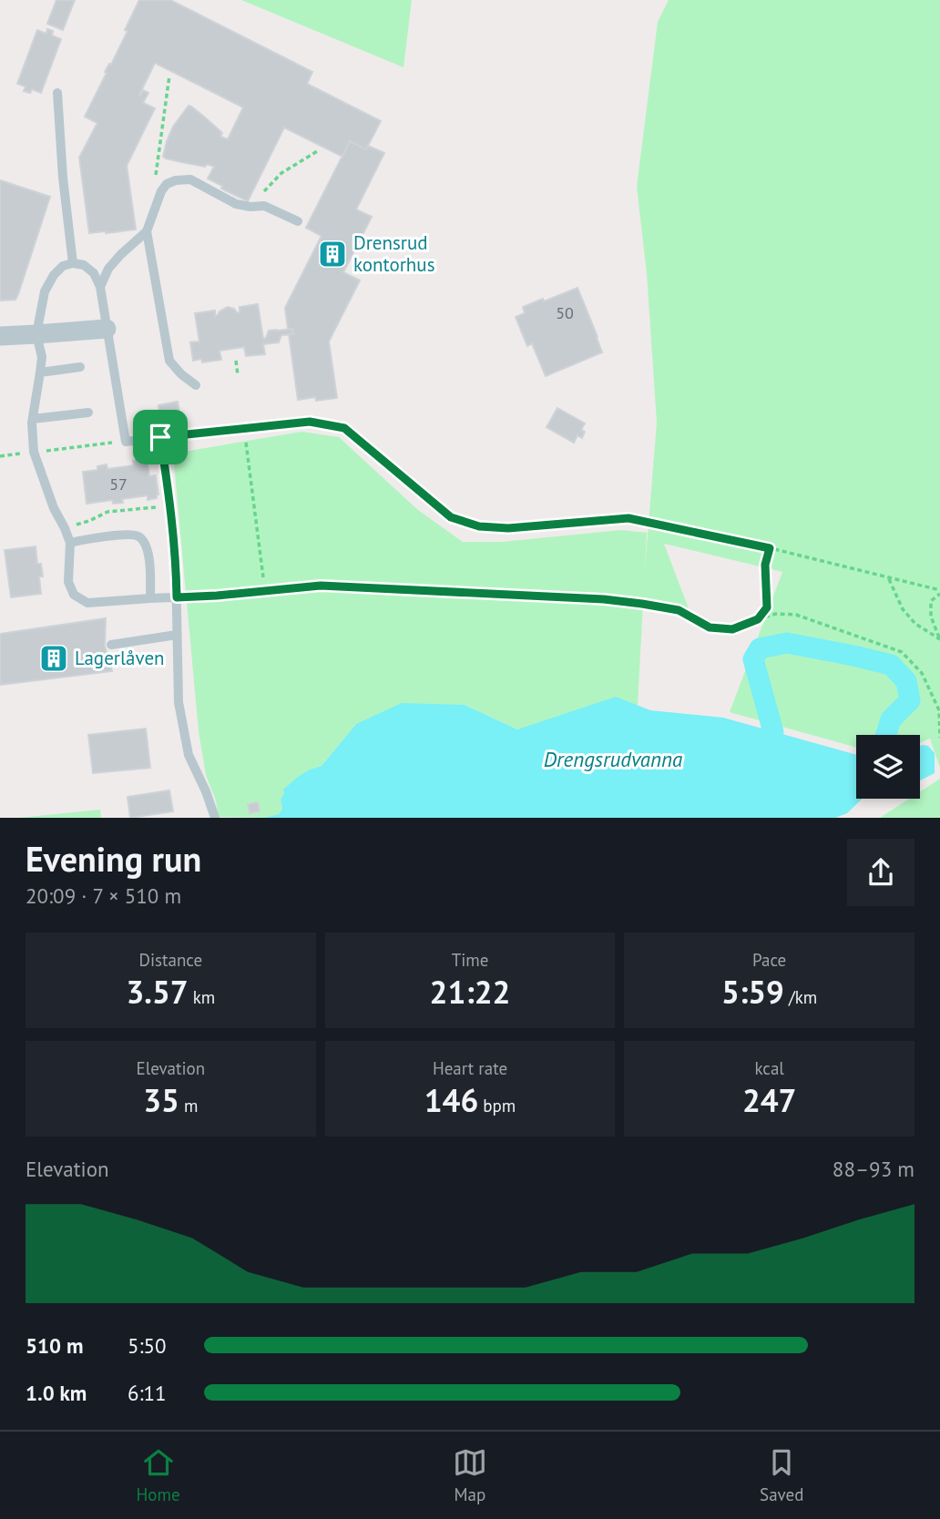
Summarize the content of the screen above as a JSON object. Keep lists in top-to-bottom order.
{
  "water": ["Drengsrudvanna"],
  "places": {
    "building": ["Drensrud kontorhus", "Lagerlåven"]
  },
  "house_numbers": ["50", "57"],
  "page": {
    "heading": ["Evening run", "20:09 · 7 × 510 m"],
    "stats": [
      ["Distance", "3.57 km"],
      ["Time", "21:22"],
      ["Pace", "5:59 /km"],
      ["Elevation", "35 m"],
      ["Heart rate", "146 bpm"],
      ["kcal", "247"]
    ],
    "chart": ["Elevation", "88–93 m"],
    "list": [
      {
        "name": "510 m",
        "note": "5:50"
      },
      {
        "name": "1.0 km",
        "note": "6:11"
      }
    ],
    "tabs": ["Home", "Map", "Saved"]
  }
}
